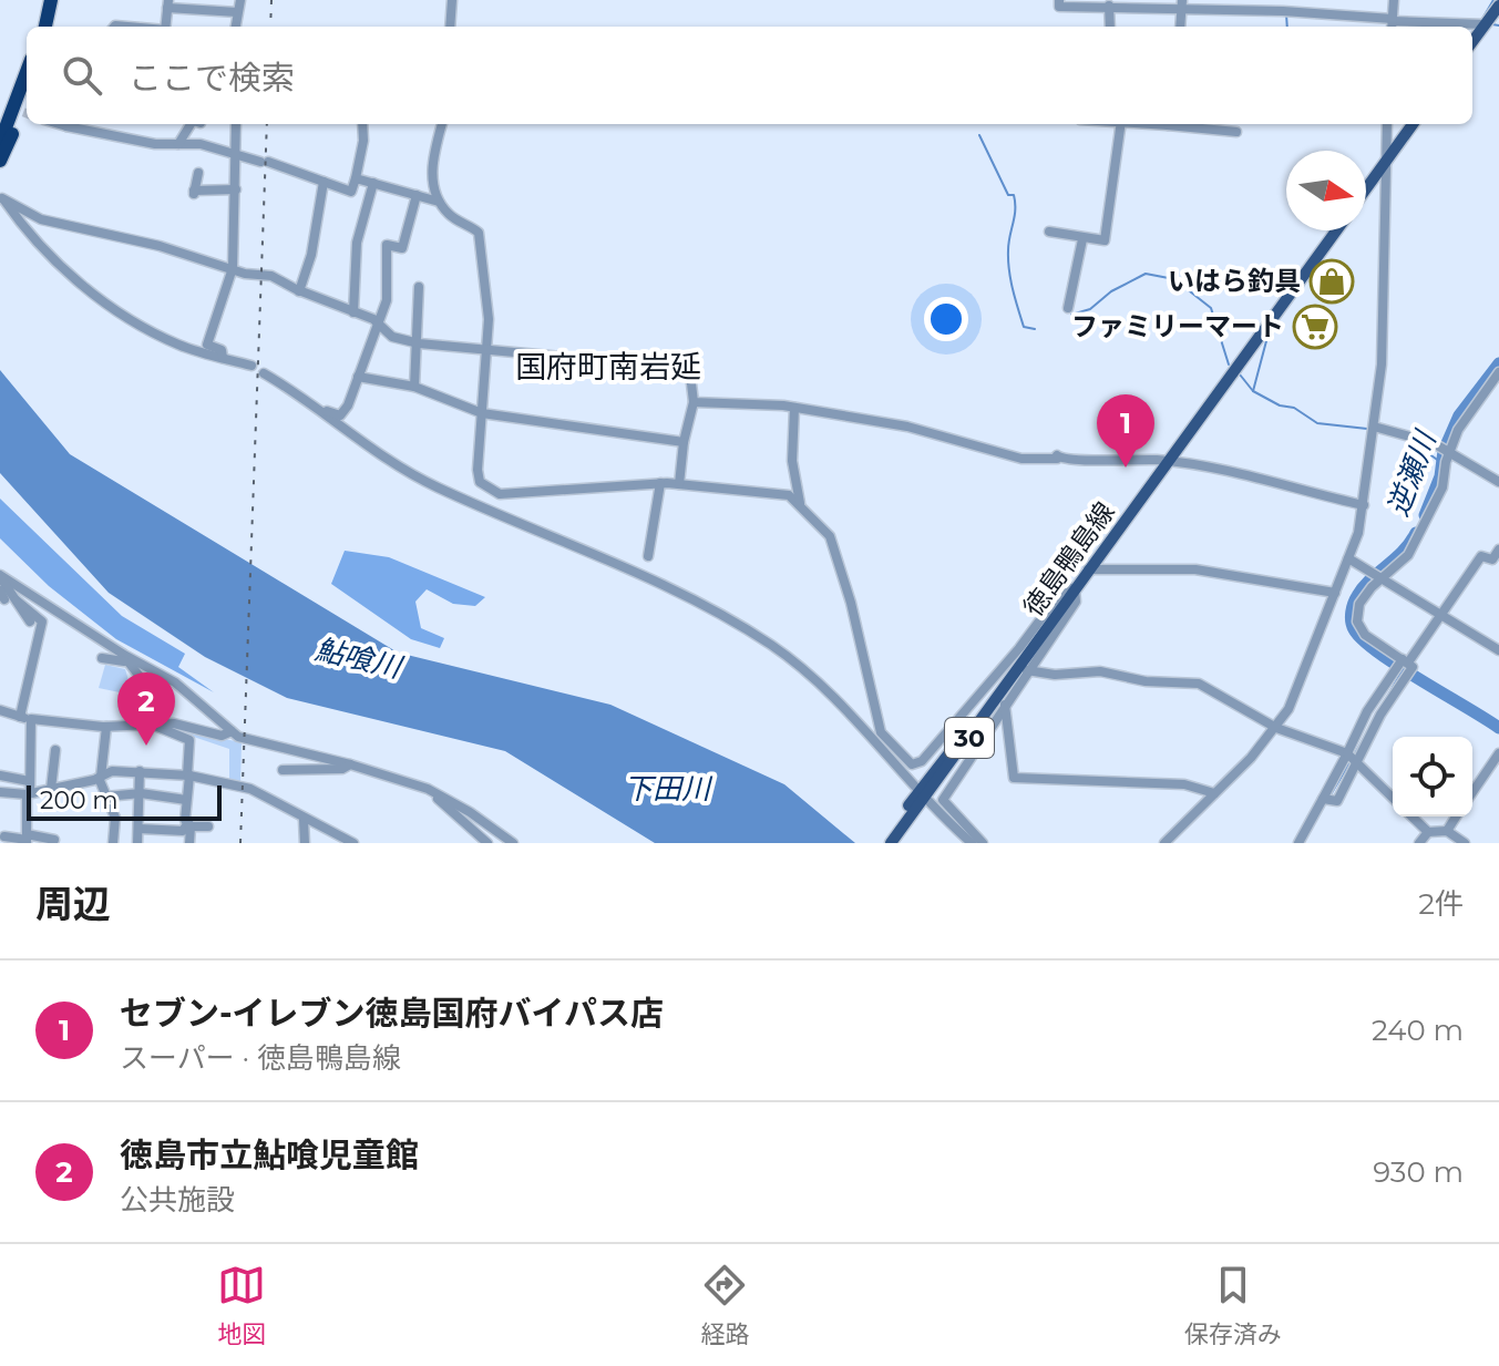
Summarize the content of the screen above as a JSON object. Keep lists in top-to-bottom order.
{
  "streets": {
    "main road": ["徳島鴨島線", "30"]
  },
  "districts": ["国府町南岩延"],
  "water": ["逆瀬川", "鮎喰川", "下田川"],
  "places": {
    "shop": ["いはら釣具"],
    "supermarket": ["ファミリーマート"]
  },
  "scale_bar": "200 m",
  "north": "right",
  "page": {
    "search": "ここで検索",
    "pins": ["1", "2"],
    "scale": "200 m",
    "heading": ["周辺", "2件"],
    "list": [
      {
        "mark": "1",
        "name": "セブン-イレブン徳島国府バイパス店",
        "note": "スーパー · 徳島鴨島線",
        "value": "240 m"
      },
      {
        "mark": "2",
        "name": "徳島市立鮎喰児童館",
        "note": "公共施設",
        "value": "930 m"
      }
    ],
    "nav": ["地図", "経路", "保存済み"]
  }
}
